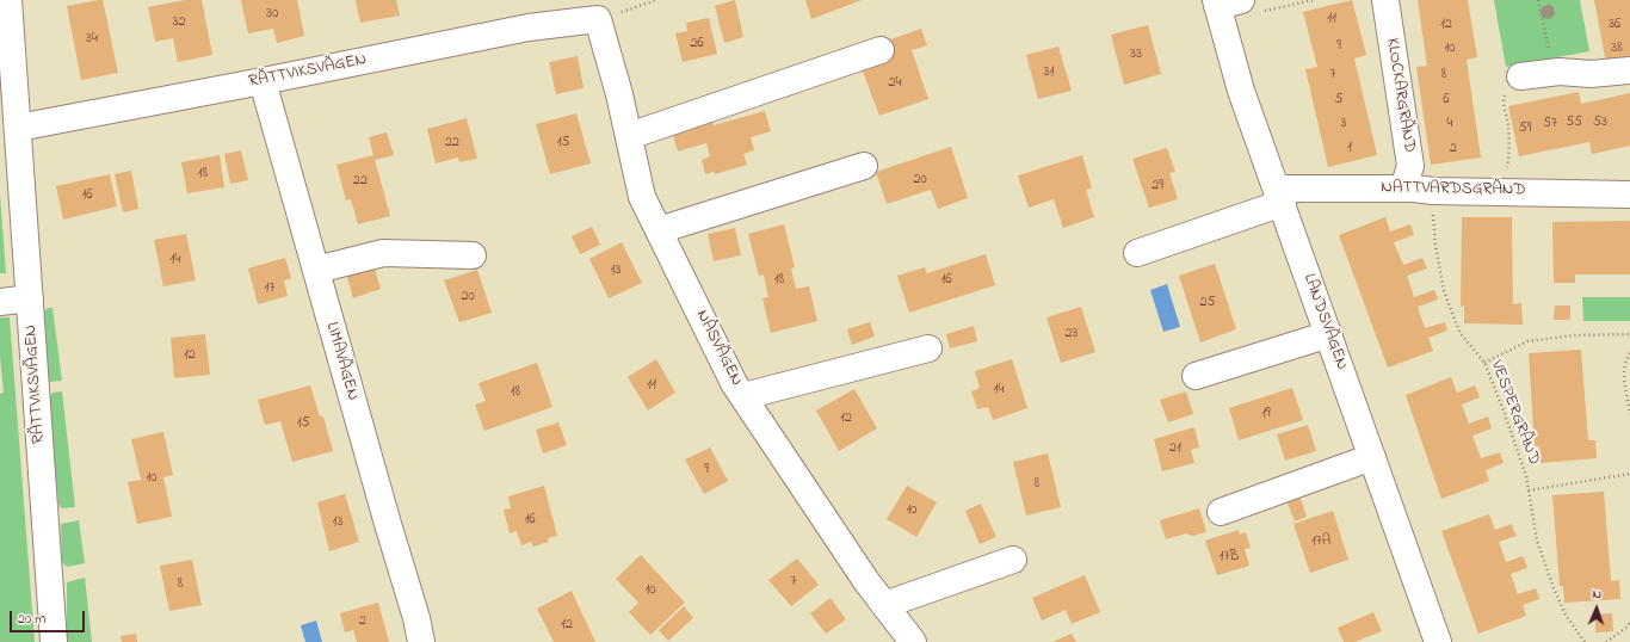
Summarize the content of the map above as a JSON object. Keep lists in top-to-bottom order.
{
  "streets": {
    "street": [
      "RÄTTVIKSVÄGEN",
      "KLOCKARGRÄND",
      "NATTVARDSGRÄND",
      "LANDSVÄGEN",
      "NÅSVÄGEN",
      "LIMAVÄGEN"
    ],
    "path": ["VESPERGRÄND"]
  },
  "crossings": [
    ["RÄTTVIKSVÄGEN", "NÅSVÄGEN"],
    ["RÄTTVIKSVÄGEN", "LIMAVÄGEN"],
    ["KLOCKARGRÄND", "NATTVARDSGRÄND"],
    ["NATTVARDSGRÄND", "LANDSVÄGEN"],
    ["NATTVARDSGRÄND", "VESPERGRÄND"]
  ],
  "house_numbers": [
    "30",
    "11",
    "32",
    "12",
    "36",
    "34",
    "26",
    "9",
    "10",
    "38",
    "33",
    "31",
    "7",
    "8",
    "24",
    "5",
    "6",
    "55",
    "53",
    "3",
    "4",
    "57",
    "59",
    "22",
    "15",
    "1",
    "2",
    "18",
    "20",
    "22",
    "29",
    "16",
    "14",
    "13",
    "18",
    "16",
    "17",
    "20",
    "25",
    "23",
    "12",
    "11",
    "14",
    "18",
    "19",
    "12",
    "15",
    "21",
    "9",
    "10",
    "8",
    "10",
    "16",
    "13",
    "17A",
    "17B",
    "7",
    "8",
    "10",
    "2",
    "12"
  ],
  "scale_bar": "20 m",
  "north": "top"
}
